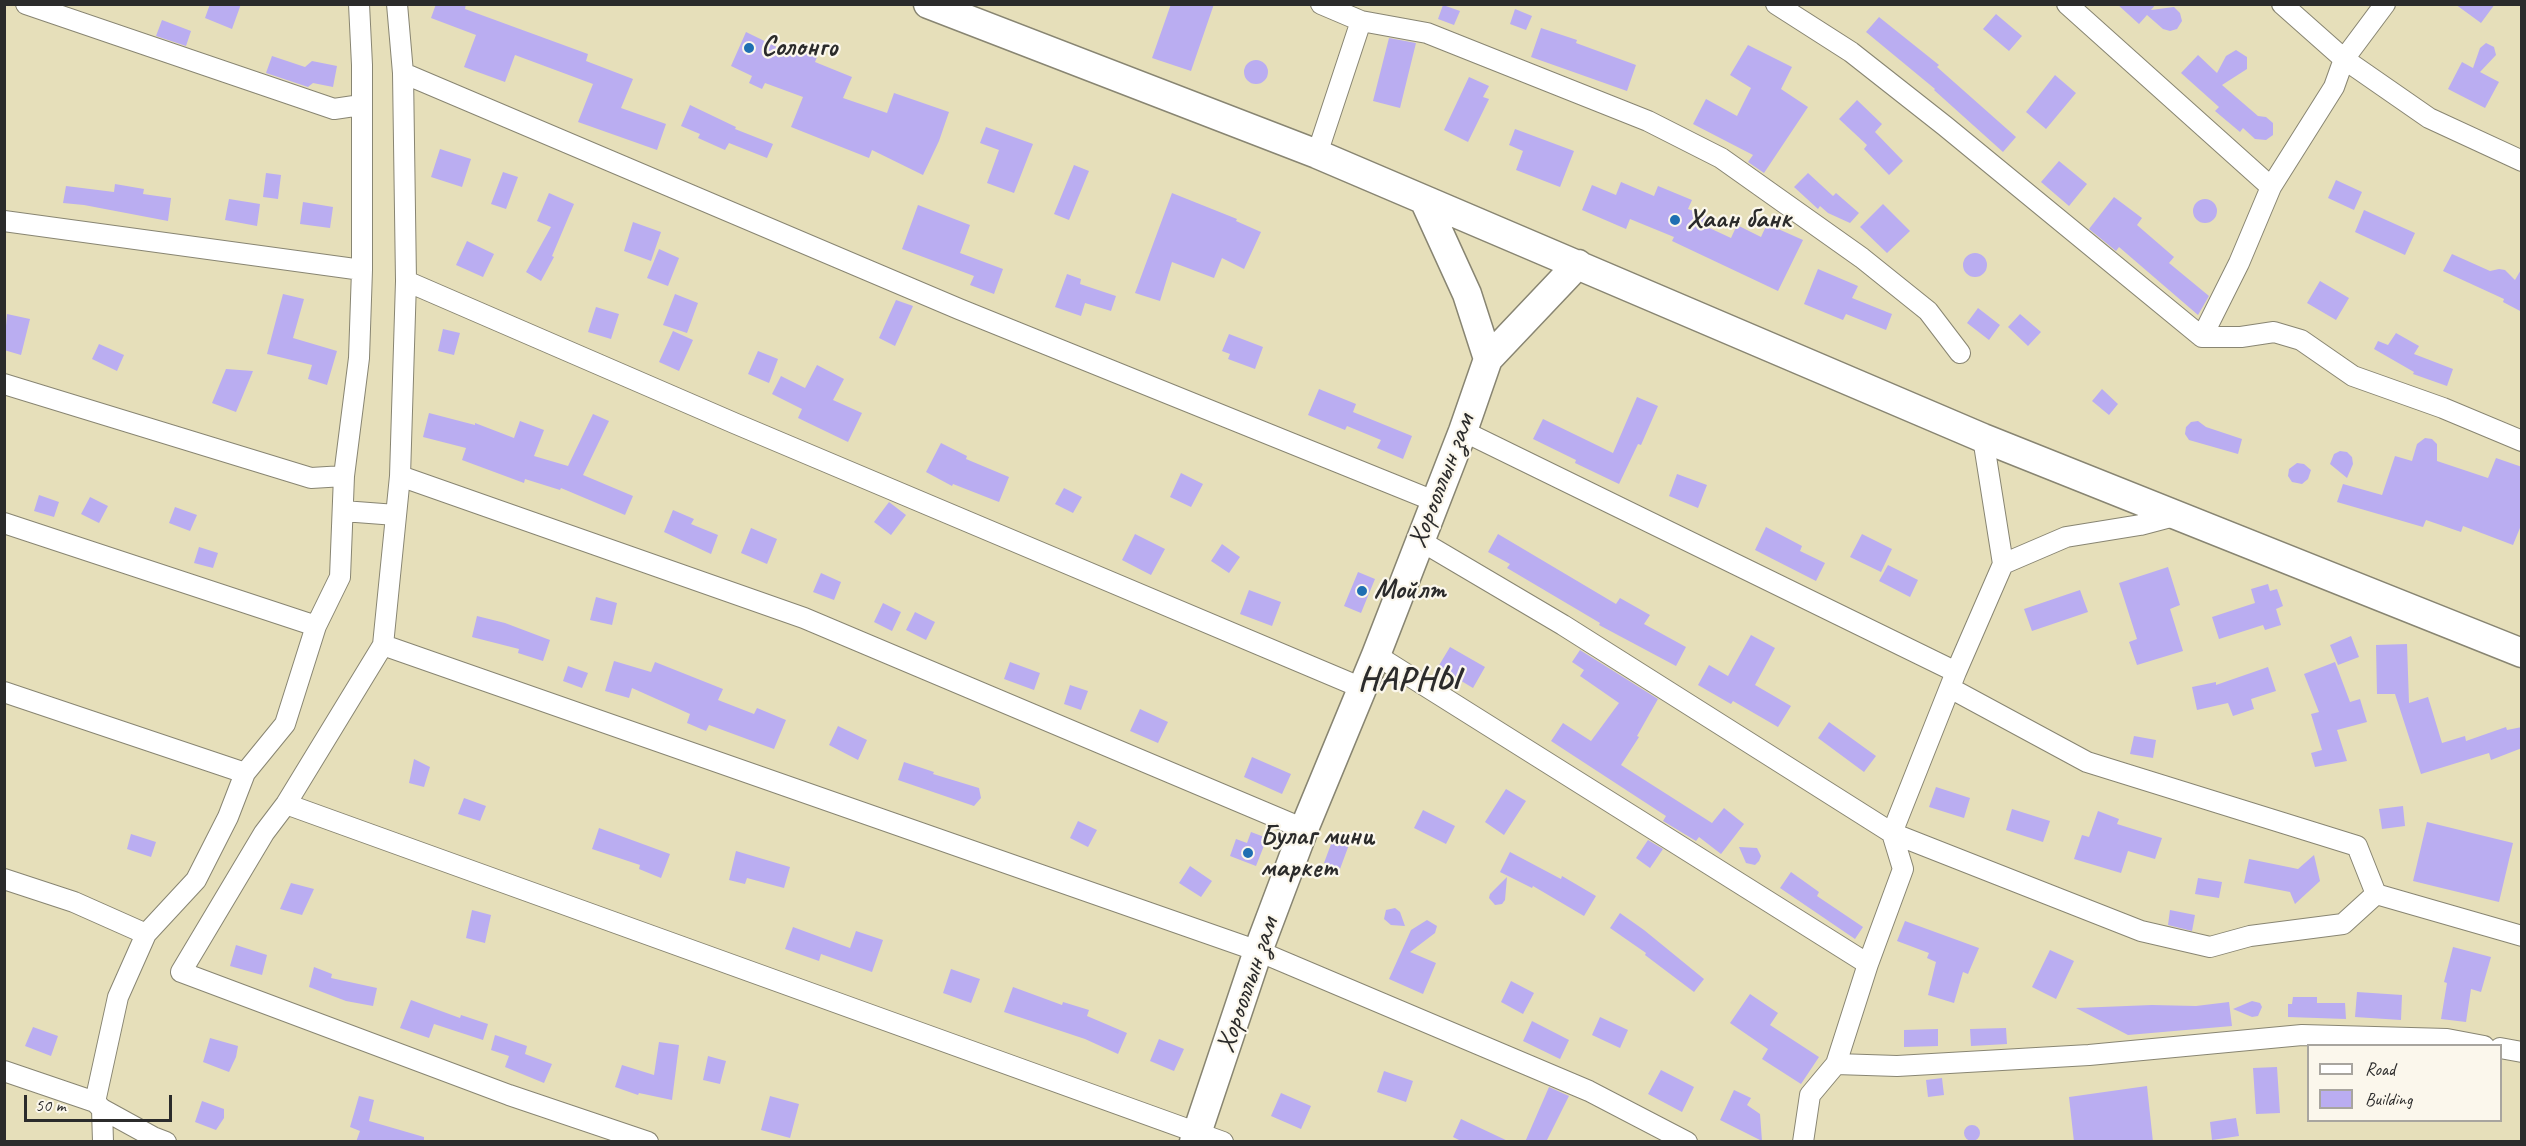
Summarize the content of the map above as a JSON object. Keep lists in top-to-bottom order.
{
  "streets": {
    "main road": ["Хорооллын зам"]
  },
  "districts": ["НАРНЫ"],
  "places": [
    "Солонго",
    "Хаан банк",
    "Мойлт",
    "Булаг мини маркет"
  ],
  "legend": ["Road", "Building"],
  "scale_bar": "50 m"
}
